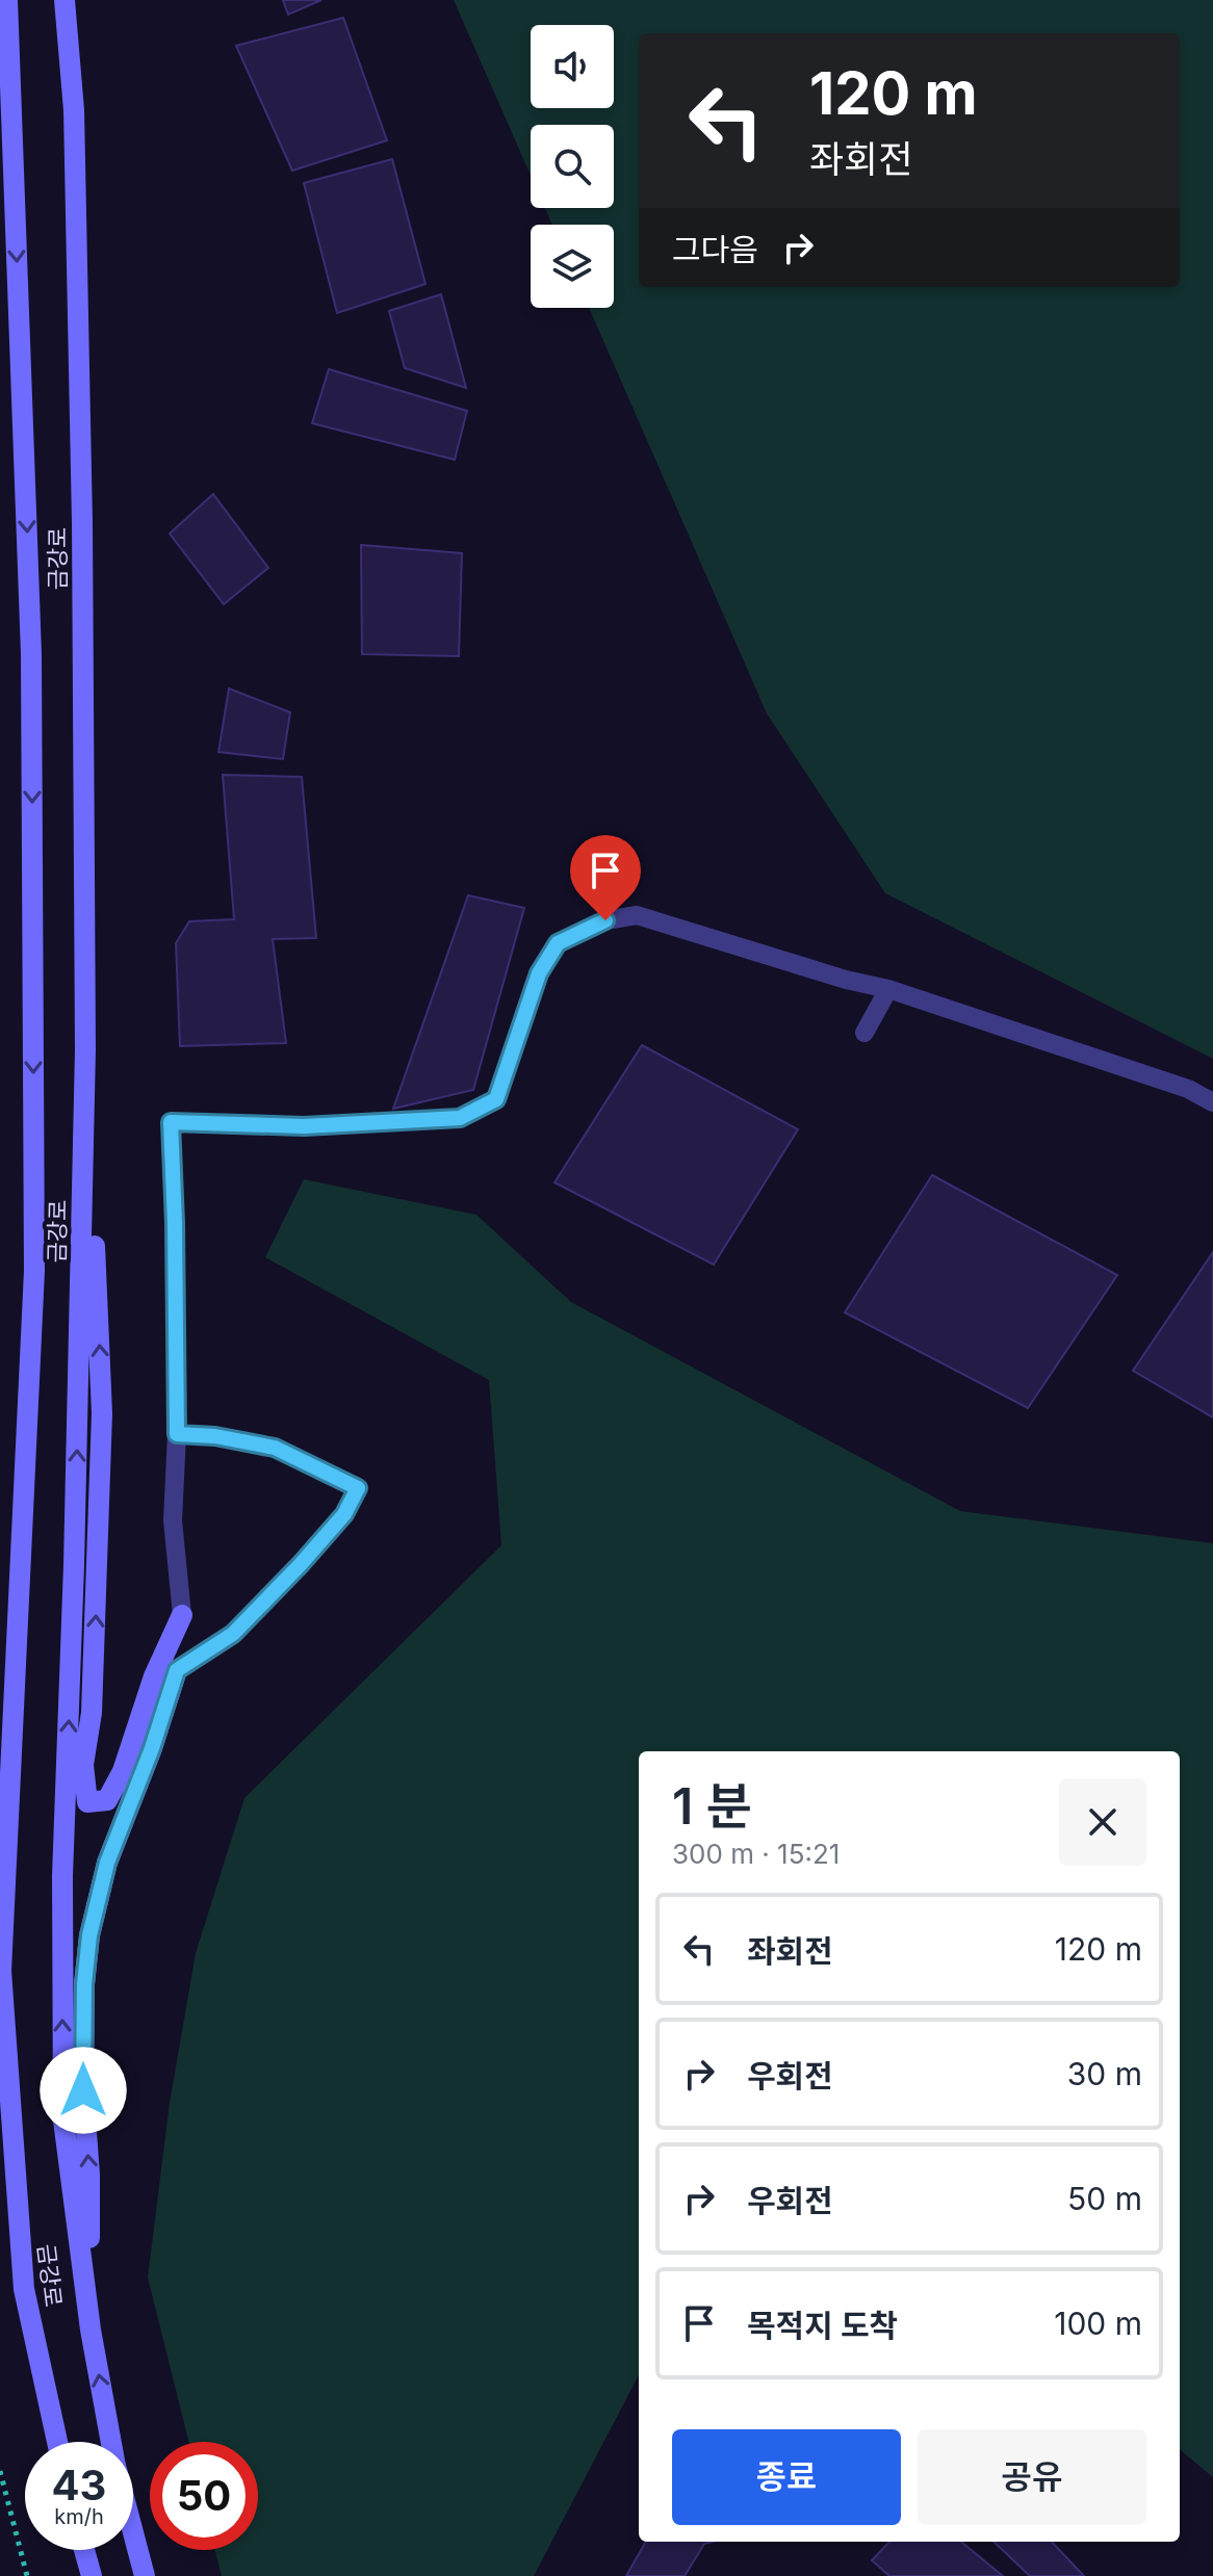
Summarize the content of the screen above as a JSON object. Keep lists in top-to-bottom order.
{
  "streets": {
    "main road": ["금강로"]
  },
  "page": {
    "turn": ["120 m", "좌회전"],
    "then": "그다음",
    "heading": ["1 분", "300 m · 15:21"],
    "list": [
      {
        "name": "좌회전",
        "value": "120 m"
      },
      {
        "name": "우회전",
        "value": "30 m"
      },
      {
        "name": "우회전",
        "value": "50 m"
      },
      {
        "name": "목적지 도착",
        "value": "100 m"
      }
    ],
    "buttons": ["종료", "공유"],
    "speed": "43 km/h",
    "limit": "50"
  }
}
